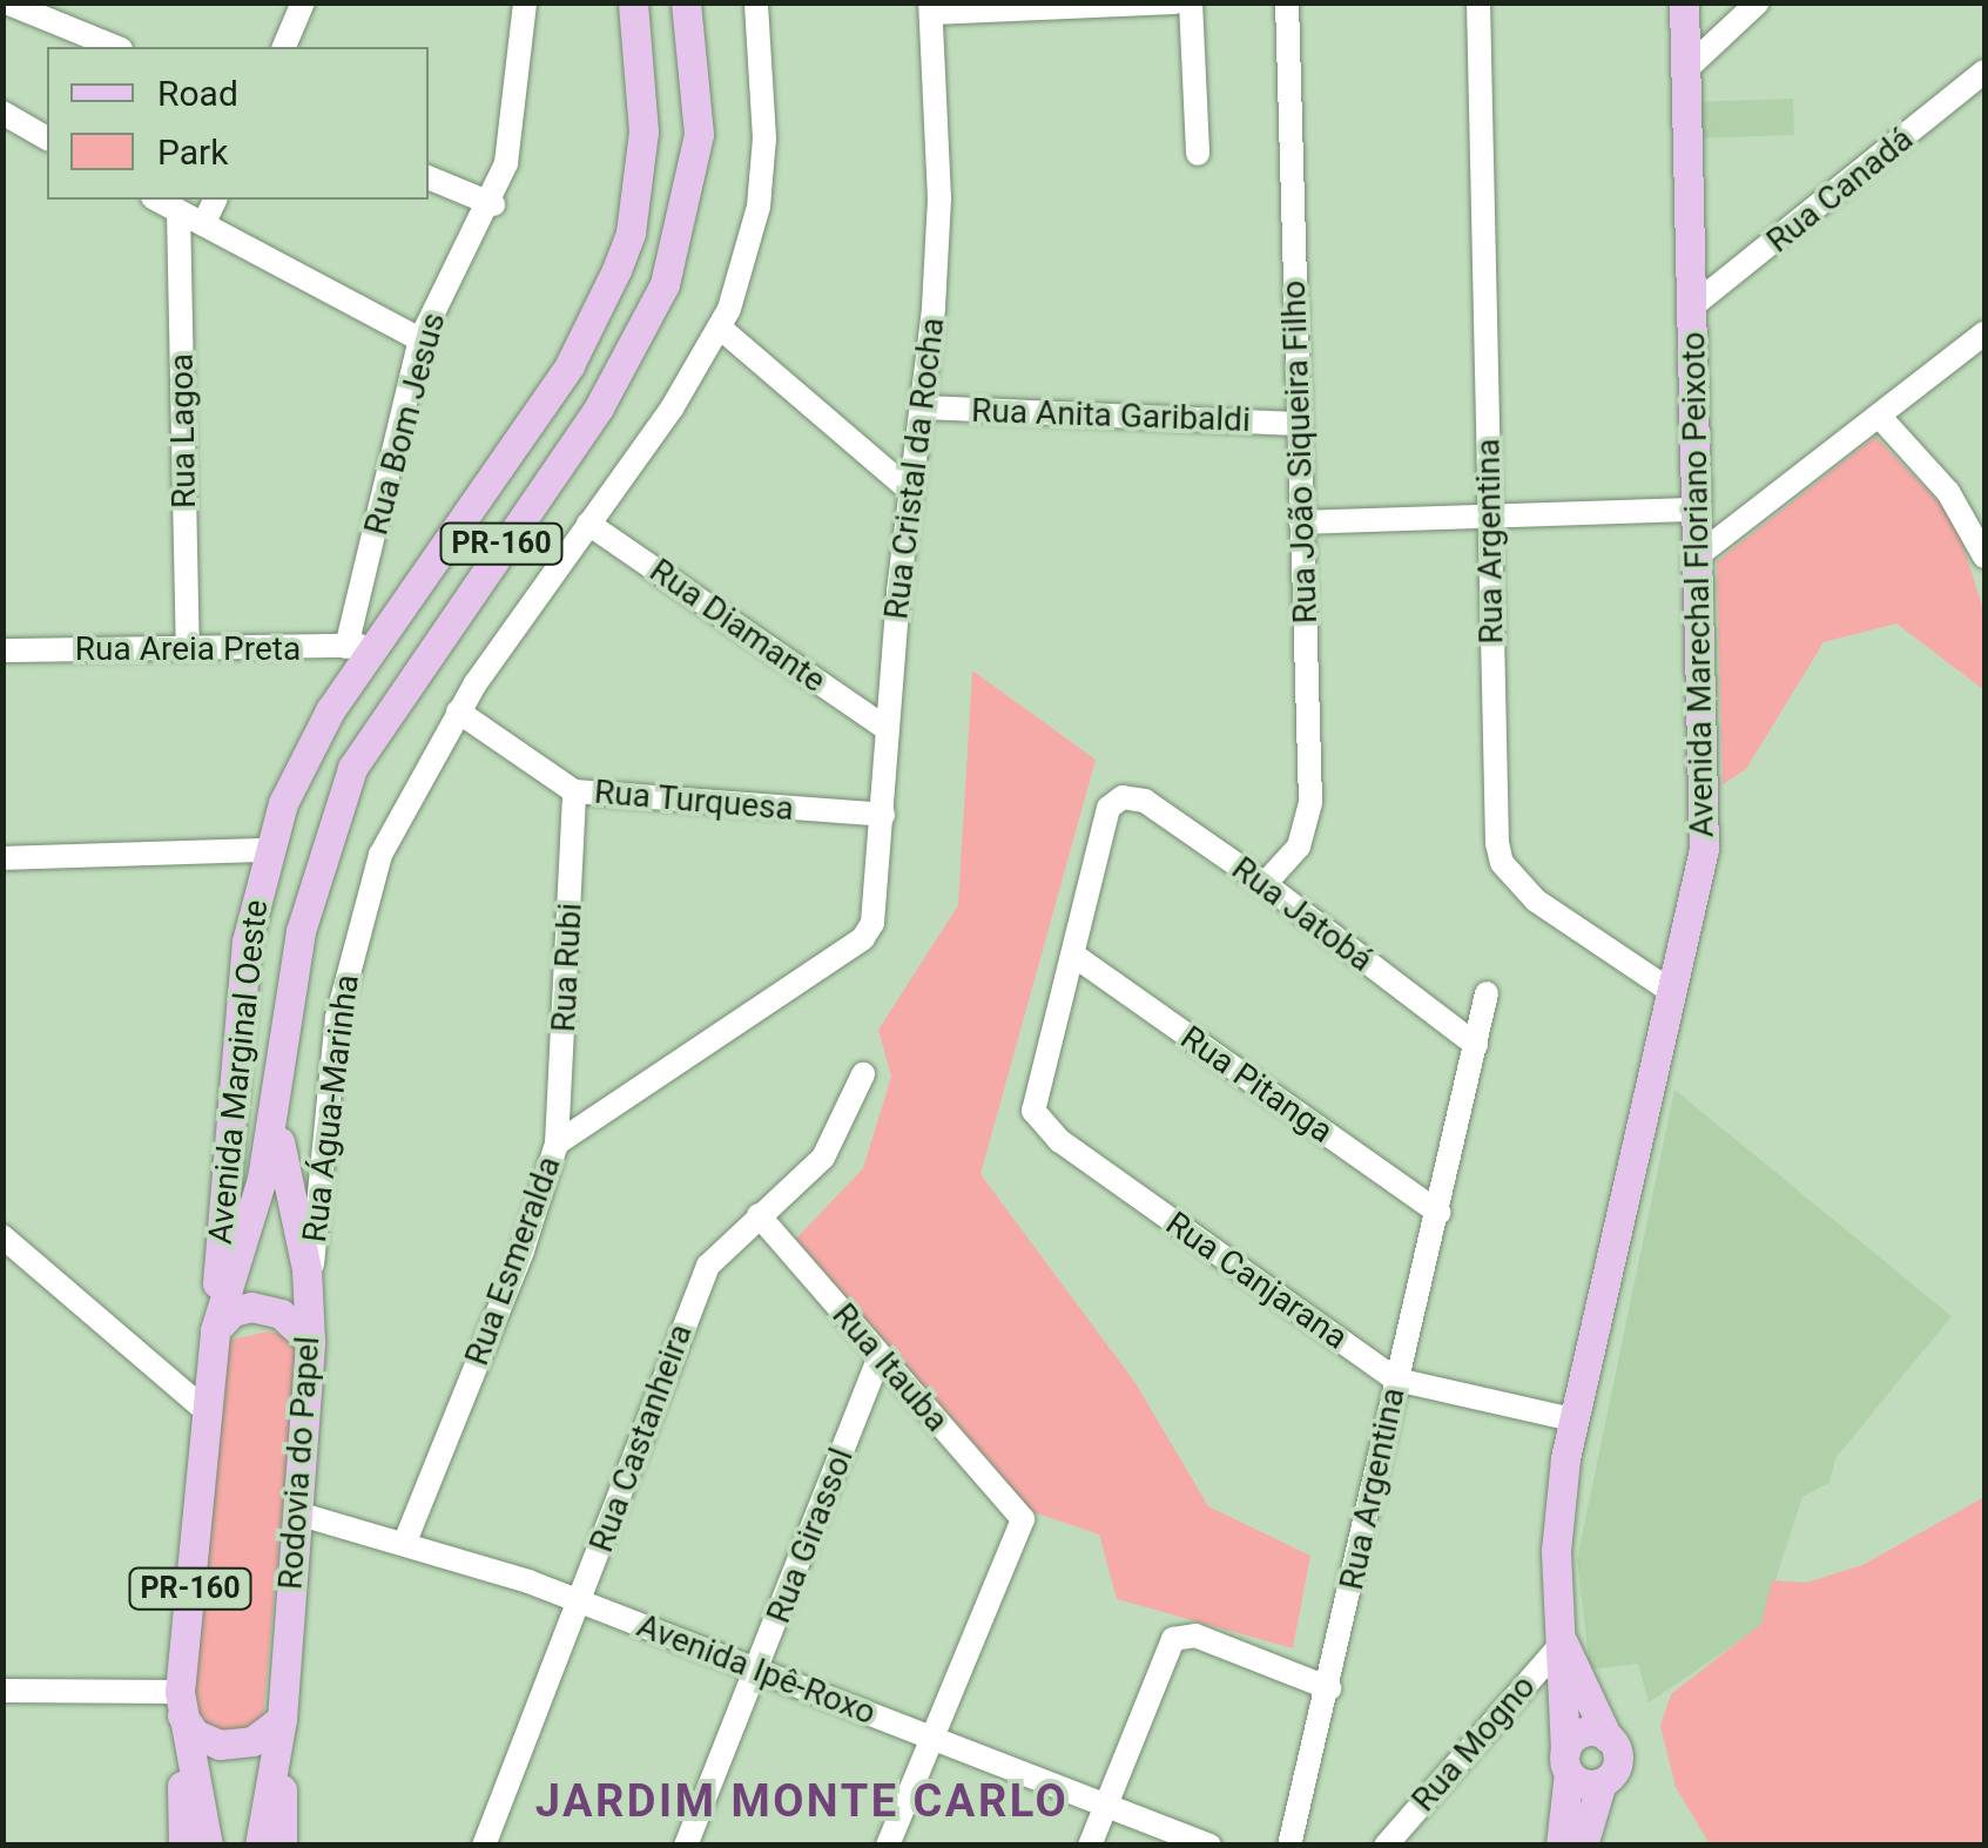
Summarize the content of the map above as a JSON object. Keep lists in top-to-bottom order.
{
  "streets": {
    "main road": [
      "PR-160",
      "Avenida Marechal Floriano Peixoto",
      "Avenida Marginal Oeste",
      "Rodovia do Papel"
    ],
    "street": [
      "Rua Canadá",
      "Rua Anita Garibaldi",
      "Rua Bom Jesus",
      "Rua Lagoa",
      "Rua João Siqueira Filho",
      "Rua Cristal da Rocha",
      "Rua Argentina",
      "Rua Diamante",
      "Rua Areia Preta",
      "Rua Turquesa",
      "Rua Jatobá",
      "Rua Rubi",
      "Rua Pitanga",
      "Rua Água-Marinha",
      "Rua Esmeralda",
      "Rua Canjarana",
      "Rua Itauba",
      "Rua Castanheira",
      "Rua Girassol",
      "Avenida Ipê-Roxo",
      "Rua Mogno"
    ]
  },
  "crossings": [
    ["Rua Canadá", "Avenida Marechal Floriano Peixoto"],
    ["Rua Anita Garibaldi", "Rua João Siqueira Filho"],
    ["Rua Anita Garibaldi", "Rua Cristal da Rocha"],
    ["Rua Bom Jesus", "Rua Areia Preta"],
    ["Rua Bom Jesus", "Avenida Marginal Oeste"],
    ["Rua Lagoa", "Rua Areia Preta"],
    ["Rua João Siqueira Filho", "Rua Jatobá"],
    ["Rua Cristal da Rocha", "Rua Diamante"],
    ["Rua Cristal da Rocha", "Rua Turquesa"],
    ["Rua Cristal da Rocha", "Rua Esmeralda"],
    ["Rua Argentina", "Avenida Marechal Floriano Peixoto"],
    ["Rua Argentina", "Rua Jatobá"],
    ["Rua Argentina", "Rua Pitanga"],
    ["Rua Argentina", "Rua Canjarana"],
    ["Avenida Marechal Floriano Peixoto", "Rua Canjarana"],
    ["Avenida Marechal Floriano Peixoto", "Rua Mogno"],
    ["Rua Diamante", "Rua Água-Marinha"],
    ["Rua Areia Preta", "Avenida Marginal Oeste"],
    ["Rua Turquesa", "Rua Rubi"],
    ["Rua Turquesa", "Rua Água-Marinha"],
    ["Rua Jatobá", "Rua Pitanga"],
    ["Rua Jatobá", "Rua Canjarana"],
    ["Rua Rubi", "Rua Esmeralda"],
    ["Avenida Marginal Oeste", "Rodovia do Papel"],
    ["Rua Pitanga", "Rua Canjarana"],
    ["Rua Água-Marinha", "Rodovia do Papel"],
    ["Rua Esmeralda", "Avenida Ipê-Roxo"],
    ["Rua Itauba", "Rua Castanheira"],
    ["Rua Itauba", "Rua Girassol"],
    ["Rua Itauba", "Avenida Ipê-Roxo"],
    ["Rua Castanheira", "Avenida Ipê-Roxo"],
    ["Rodovia do Papel", "Avenida Ipê-Roxo"],
    ["Rua Girassol", "Avenida Ipê-Roxo"]
  ],
  "districts": ["JARDIM MONTE CARLO"],
  "legend": ["Road", "Park"]
}
